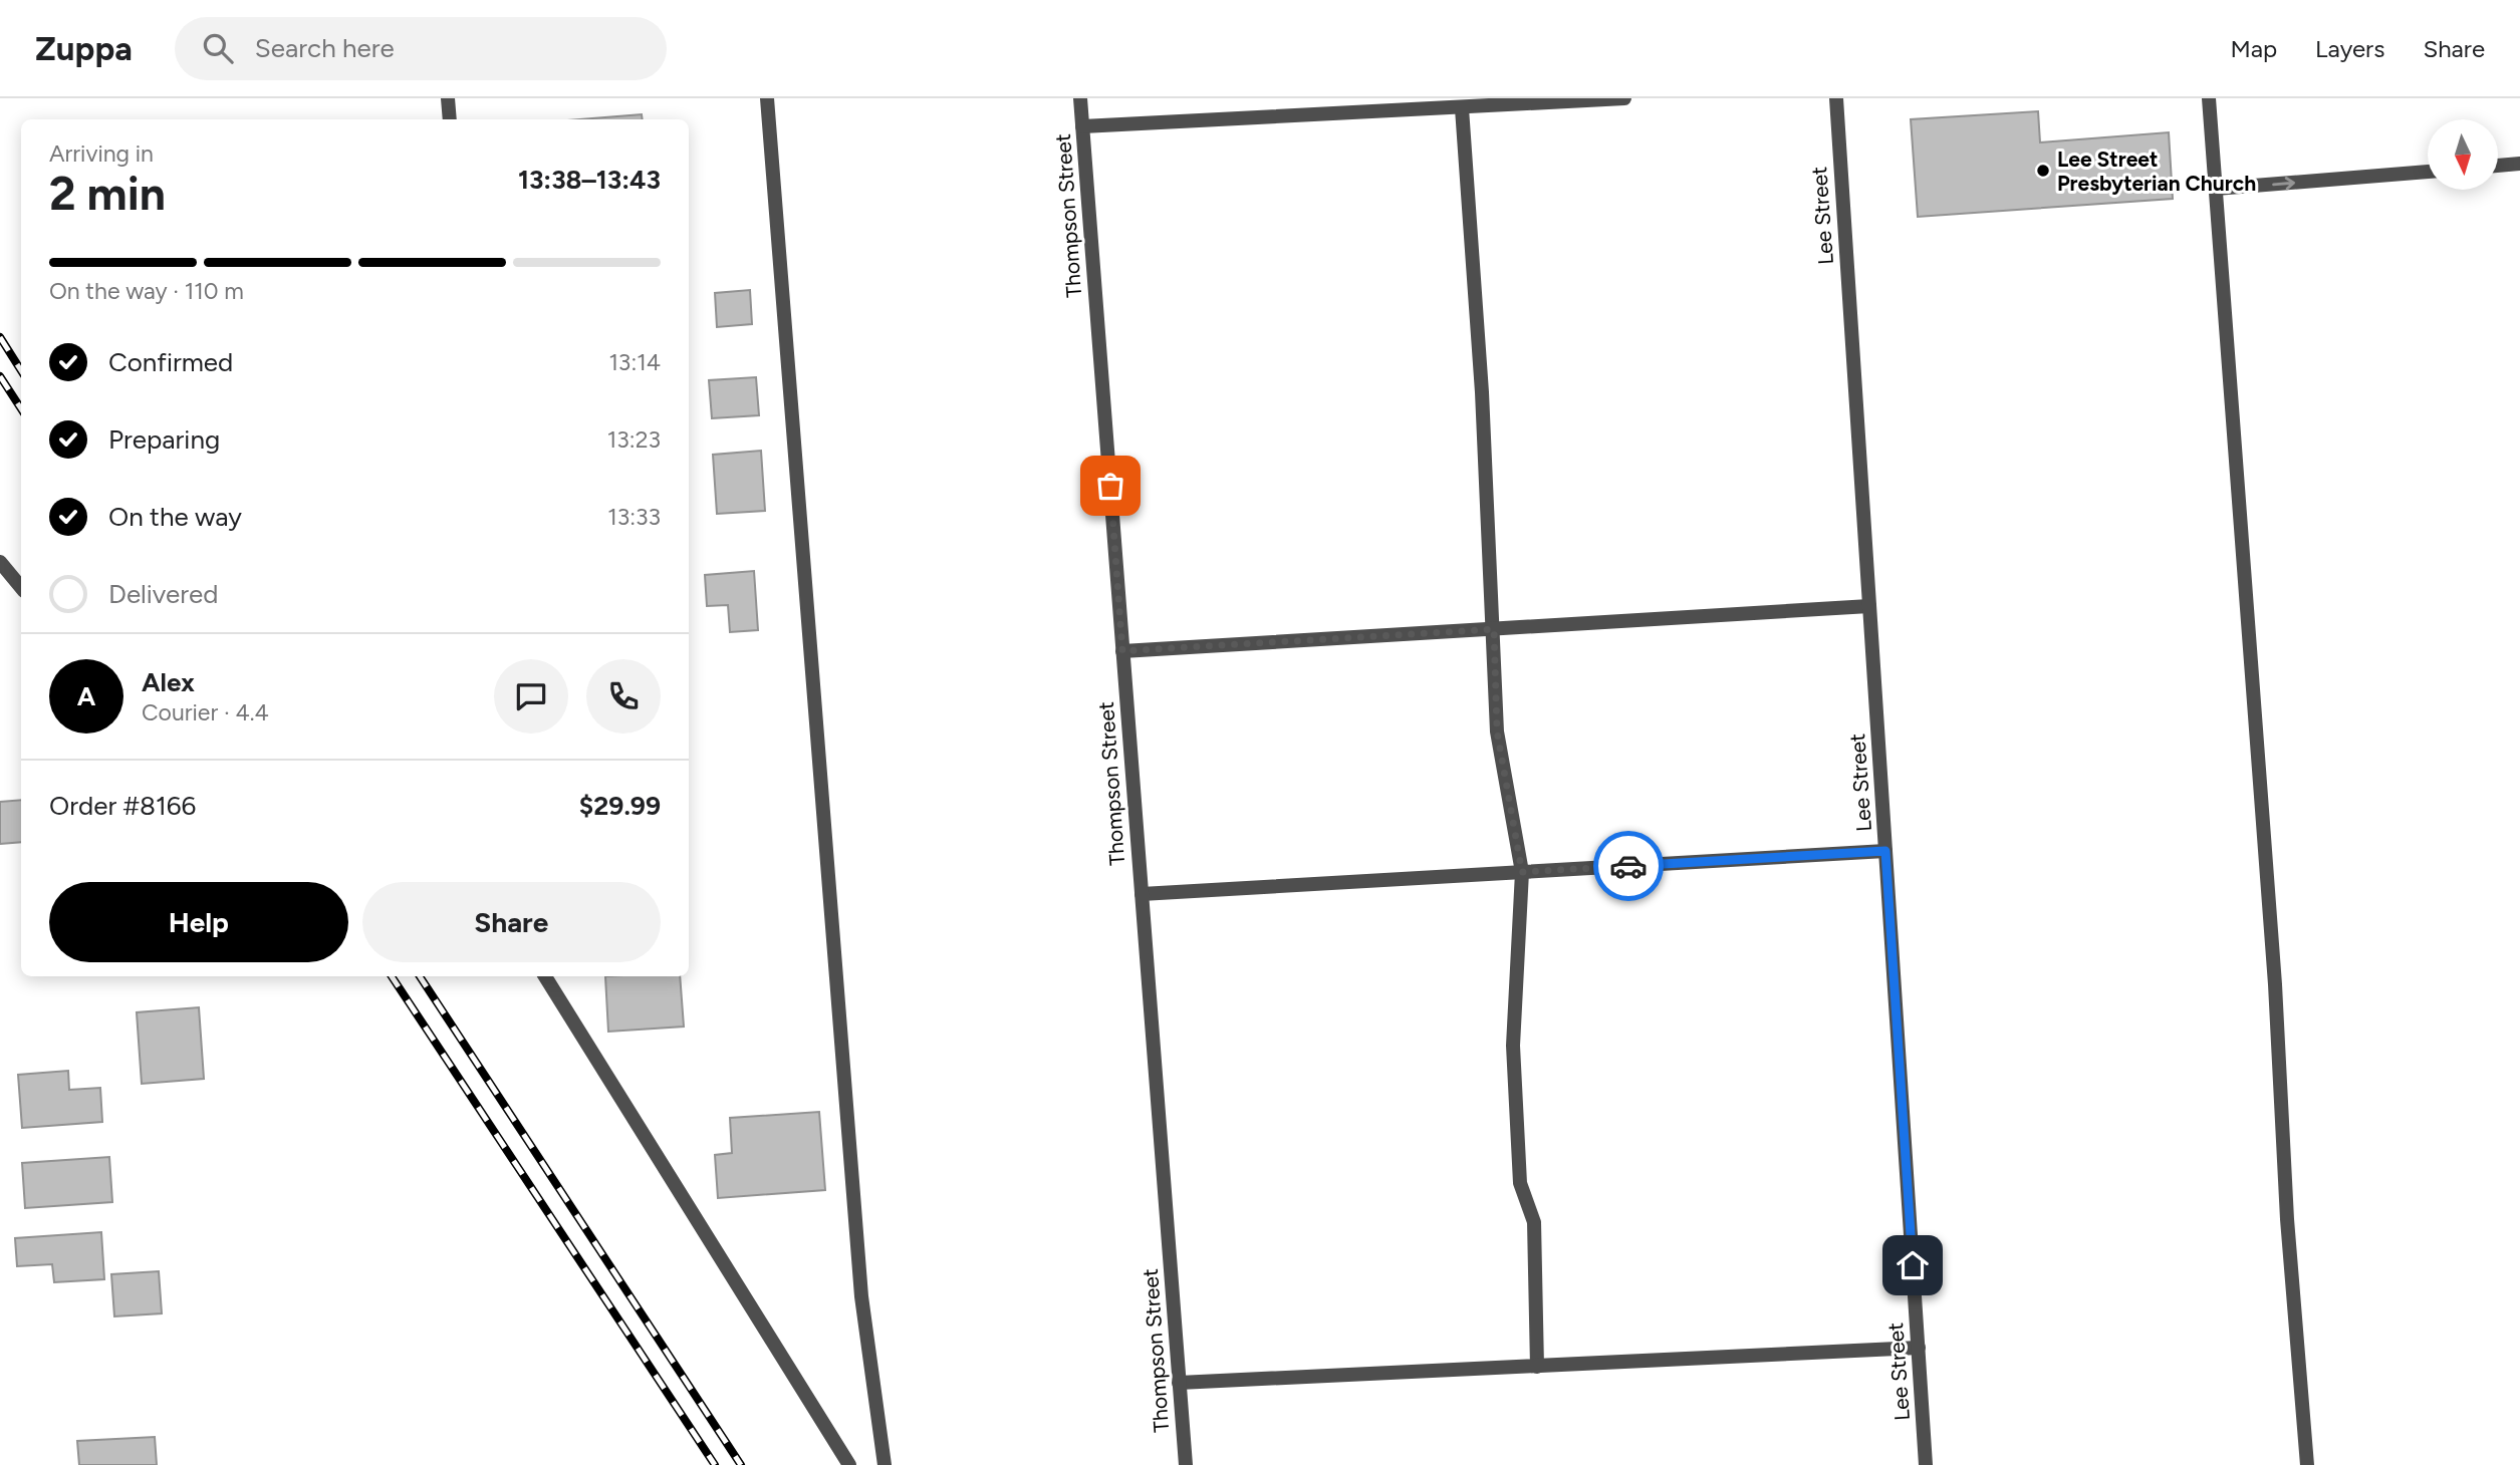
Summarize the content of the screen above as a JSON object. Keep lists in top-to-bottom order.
{
  "streets": {
    "street": ["Thompson Street", "Lee Street"]
  },
  "places": ["Lee Street Presbyterian Church"],
  "north": "bottom",
  "page": {
    "header": "Zuppa",
    "search": "Search here",
    "nav": ["Map", "Layers", "Share"],
    "heading": ["2 min", "Arriving in", "13:38–13:43"],
    "panel": [
      "Alex",
      "Courier · 4.4",
      "Order #8166",
      "$29.99"
    ],
    "bar": "On the way · 110 m",
    "list": [
      ["Confirmed", "13:14"],
      ["Preparing", "13:23"],
      ["On the way", "13:33"],
      "Delivered"
    ],
    "round": "A",
    "buttons": ["Help", "Share"]
  }
}
